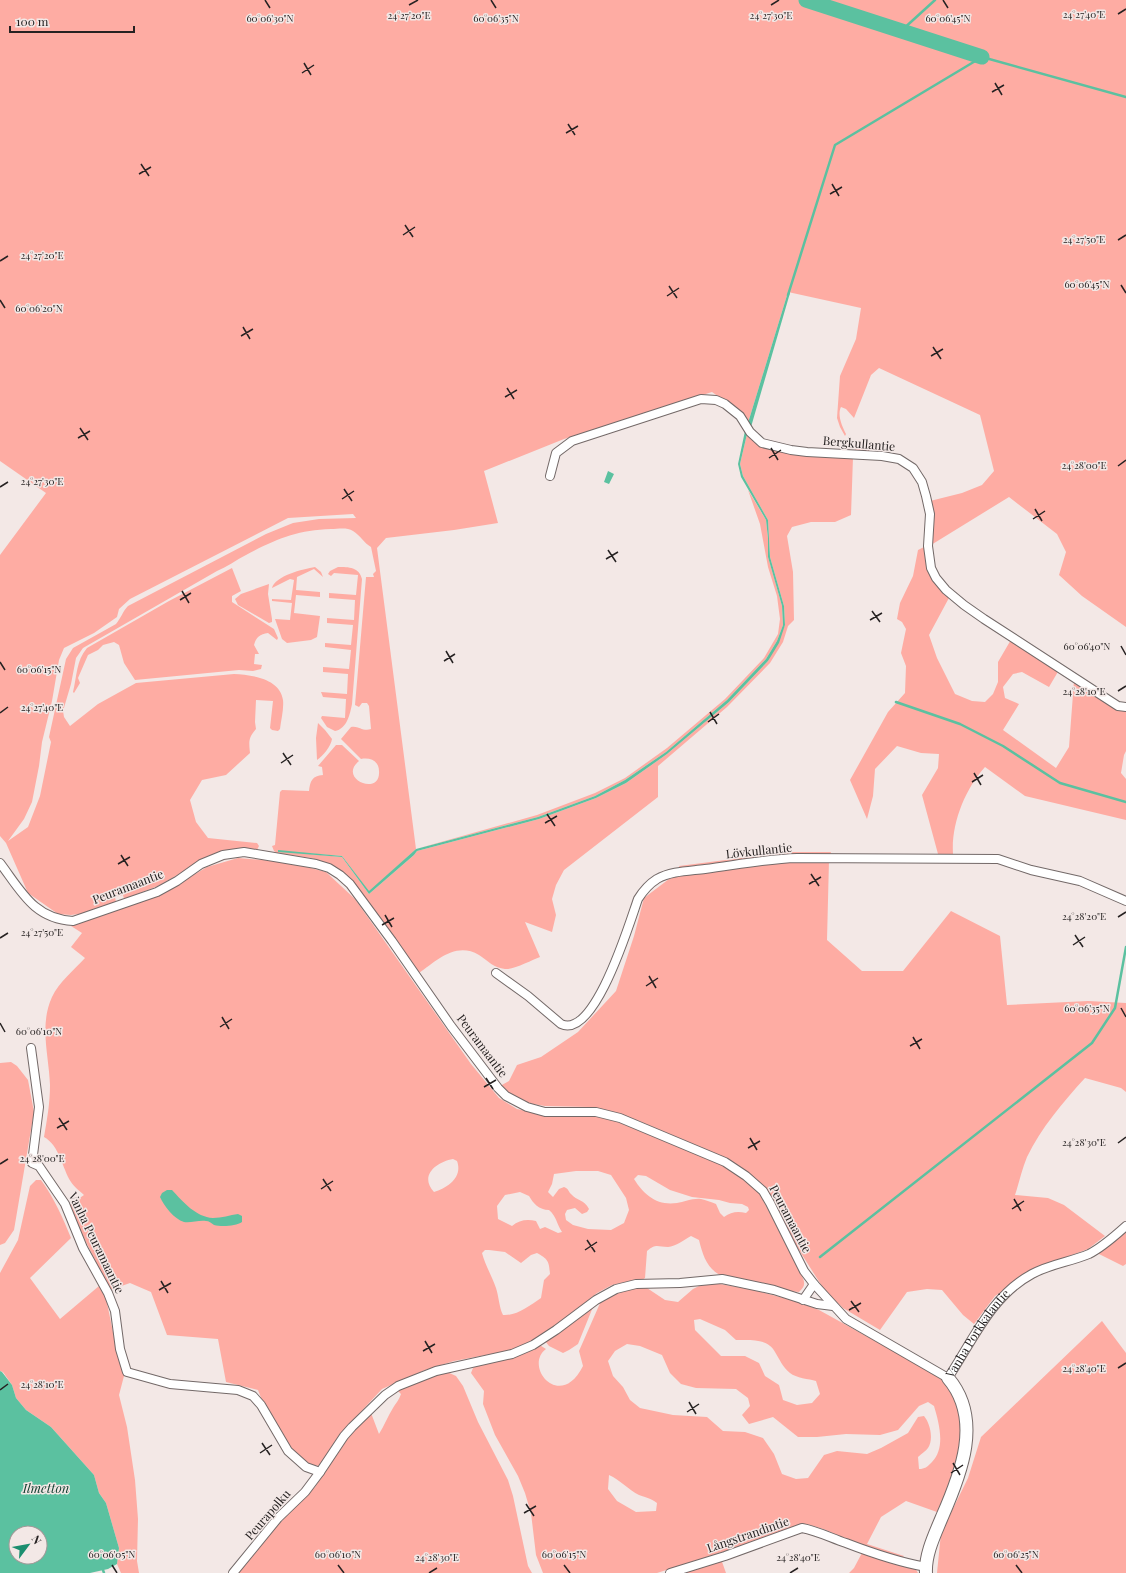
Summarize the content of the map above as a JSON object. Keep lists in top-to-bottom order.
{
  "streets": {
    "street": [
      "Bergkullantie",
      "Lövkullantie",
      "Peuramaantie",
      "Vanha Peuramaantie",
      "Vanha Porkkalantie",
      "Peurapolku",
      "Långstrandintie"
    ]
  },
  "crossings": [
    ["Peuramaantie", "Vanha Porkkalantie"],
    ["Vanha Peuramaantie", "Peurapolku"],
    ["Vanha Porkkalantie", "Långstrandintie"]
  ],
  "water": ["Ilmetton"],
  "scale_bar": "100 m",
  "north": "top right",
  "coordinates": [
    "24°27'40\"E",
    "24°27'20\"E",
    "24°27'30\"E",
    "60°06'45\"N",
    "60°06'30\"N",
    "60°06'35\"N",
    "24°27'50\"E",
    "60°06'20\"N",
    "24°28'00\"E",
    "60°06'40\"N",
    "60°06'15\"N",
    "24°28'10\"E",
    "24°28'20\"E",
    "60°06'10\"N",
    "24°28'30\"E",
    "24°28'40\"E",
    "60°06'05\"N",
    "60°06'25\"N"
  ]
}
